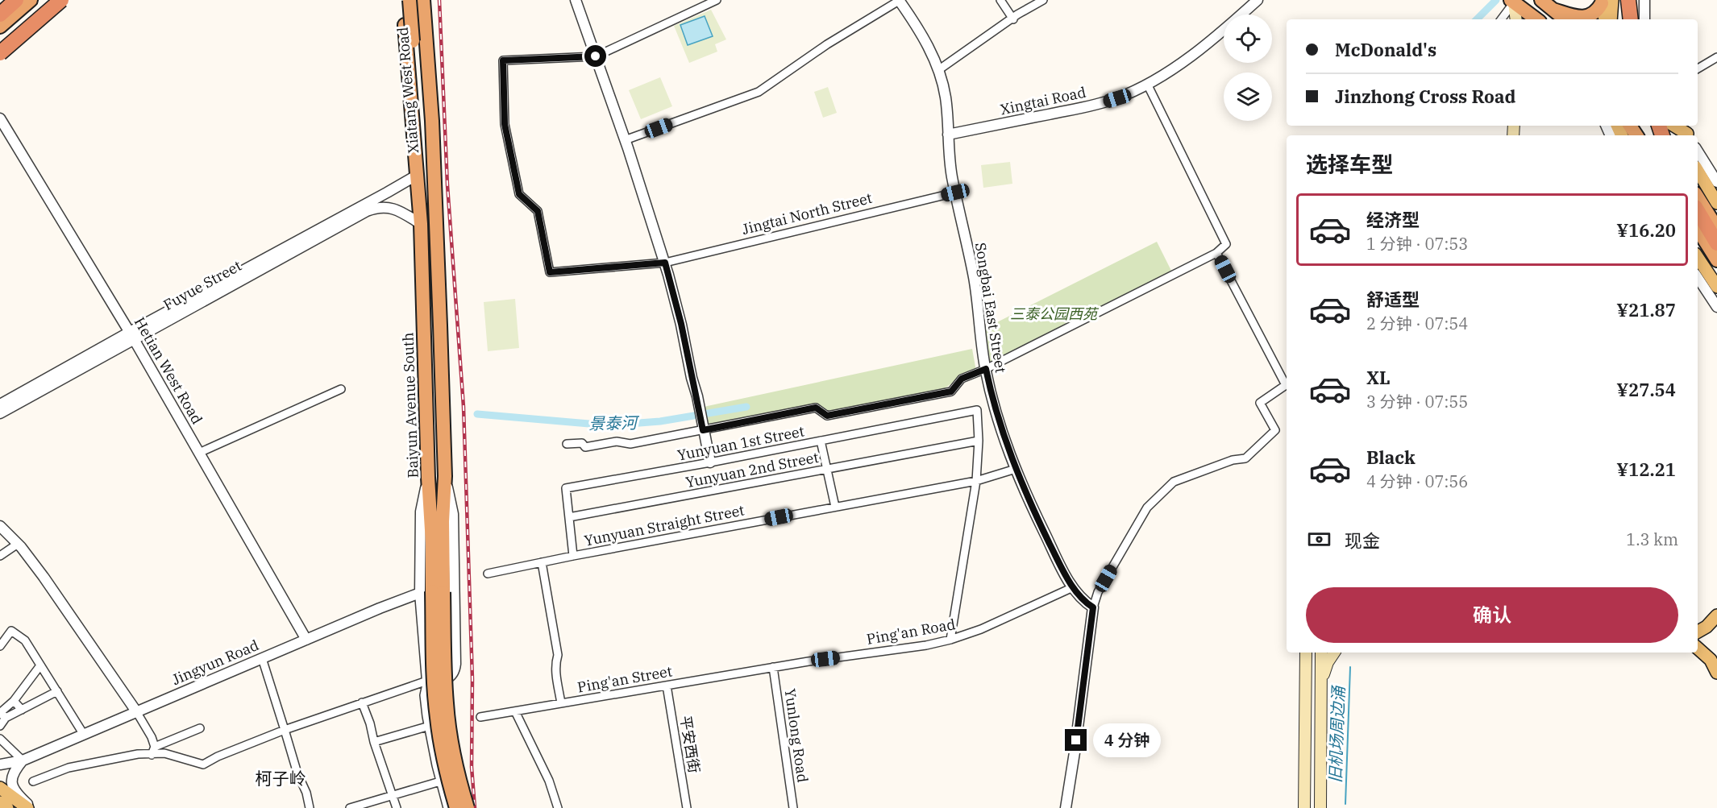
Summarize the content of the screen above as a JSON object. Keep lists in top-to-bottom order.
{
  "streets": {
    "highway": ["Xiatang West Road", "Baiyun Avenue South"],
    "street": [
      "Xingtai Road",
      "Jingtai North Street",
      "Fuyue Street",
      "Songbai East Street",
      "Hetian West Road",
      "Yunyuan 1st Street",
      "Yunyuan 2nd Street",
      "Yunyuan Straight Street",
      "Ping'an Road",
      "Jingyun Road",
      "Ping'an Street",
      "Yunlong Road",
      "平安西街"
    ]
  },
  "crossings": [
    ["Xiatang West Road", "Fuyue Street"],
    ["Xiatang West Road", "Baiyun Avenue South"],
    ["Xingtai Road", "Songbai East Street"],
    ["Jingtai North Street", "Songbai East Street"],
    ["Fuyue Street", "Hetian West Road"],
    ["Fuyue Street", "Baiyun Avenue South"],
    ["Songbai East Street", "Yunyuan Straight Street"],
    ["Songbai East Street", "Ping'an Road"],
    ["Hetian West Road", "Jingyun Road"],
    ["Baiyun Avenue South", "Jingyun Road"],
    ["Yunyuan 1st Street", "Yunyuan 2nd Street"],
    ["Ping'an Road", "Ping'an Street"],
    ["Ping'an Road", "Yunlong Road"],
    ["Ping'an Street", "Yunlong Road"],
    ["Ping'an Street", "平安西街"]
  ],
  "districts": ["柯子岭"],
  "water": ["景泰河", "旧机场周边涌"],
  "parks": ["三泰公园西苑"],
  "page": {
    "banner": ["McDonald's", "Jinzhong Cross Road"],
    "heading": "选择车型",
    "list": [
      {
        "name": "经济型",
        "note": "1 分钟 · 07:53",
        "value": "¥16.20"
      },
      {
        "name": "舒适型",
        "note": "2 分钟 · 07:54",
        "value": "¥21.87"
      },
      {
        "name": "XL",
        "note": "3 分钟 · 07:55",
        "value": "¥27.54"
      },
      {
        "name": "Black",
        "note": "4 分钟 · 07:56",
        "value": "¥12.21"
      }
    ],
    "pay": ["现金", "1.3 km"],
    "buttons": "确认",
    "bubble": "4 分钟"
  }
}
